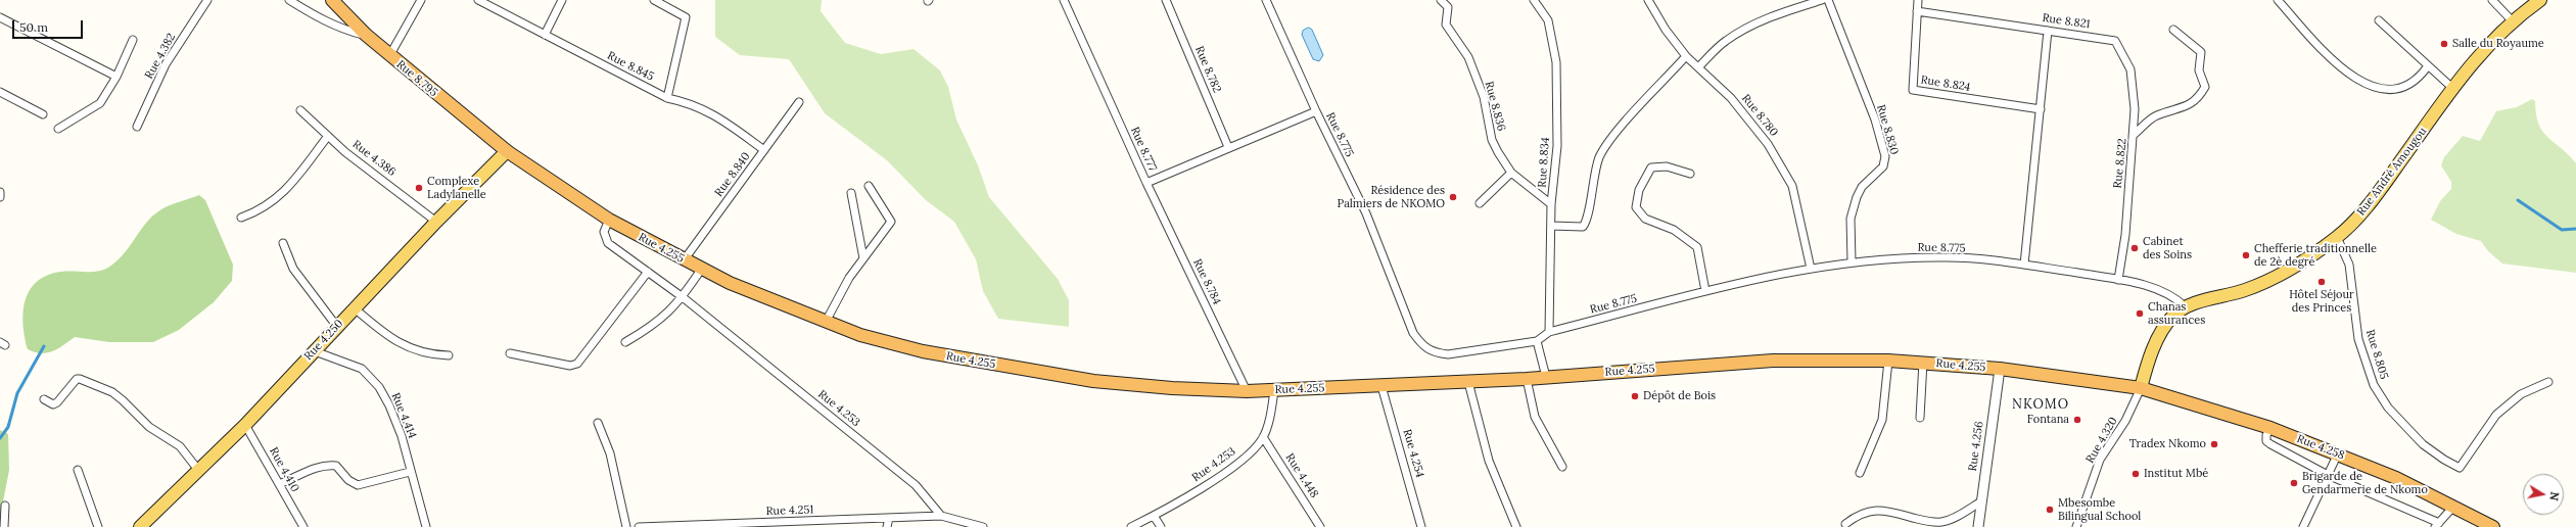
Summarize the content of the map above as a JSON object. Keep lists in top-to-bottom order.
{
  "streets": {
    "highway": ["Rue 8.795", "Rue 4.255", "Rue 4.258"],
    "main road": ["Rue André Amougou", "Rue 4.250"],
    "street": [
      "Rue 8.821",
      "Rue 4.382",
      "Rue 8.845",
      "Rue 8.782",
      "Rue 8.824",
      "Rue 8.836",
      "Rue 8.780",
      "Rue 8.830",
      "Rue 8.775",
      "Rue 8.777",
      "Rue 4.386",
      "Rue 8.834",
      "Rue 8.822",
      "Rue 8.840",
      "Rue 8.784",
      "Rue 8.805",
      "Rue 4.253",
      "Rue 4.414",
      "Rue 4.320",
      "Rue 4.256",
      "Rue 4.254",
      "Rue 4.410",
      "Rue 4.448",
      "Rue 4.251"
    ]
  },
  "crossings": [
    ["Rue 8.821", "Rue 8.824"],
    ["Rue 8.821", "Rue 8.822"],
    ["Rue 8.845", "Rue 8.840"],
    ["Rue 8.782", "Rue 8.777"],
    ["Rue 8.795", "Rue 4.255"],
    ["Rue 8.795", "Rue 4.250"],
    ["Rue 8.836", "Rue 8.834"],
    ["Rue 8.780", "Rue 8.775"],
    ["Rue 8.830", "Rue 8.775"],
    ["Rue 8.775", "Rue 8.777"],
    ["Rue 8.775", "Rue 8.834"],
    ["Rue 8.775", "Rue 8.822"],
    ["Rue 8.775", "Rue André Amougou"],
    ["Rue 8.777", "Rue 8.784"],
    ["Rue 4.386", "Rue 4.250"],
    ["Rue André Amougou", "Rue 4.255"],
    ["Rue André Amougou", "Rue 8.805"],
    ["Rue André Amougou", "Rue 4.320"],
    ["Rue André Amougou", "Rue 4.258"],
    ["Rue 8.840", "Rue 4.255"],
    ["Rue 4.255", "Rue 8.784"],
    ["Rue 4.255", "Rue 4.250"],
    ["Rue 4.255", "Rue 4.253"],
    ["Rue 4.255", "Rue 4.320"],
    ["Rue 4.255", "Rue 4.256"],
    ["Rue 4.255", "Rue 4.258"],
    ["Rue 4.255", "Rue 4.254"],
    ["Rue 4.250", "Rue 4.414"],
    ["Rue 4.250", "Rue 4.410"],
    ["Rue 4.253", "Rue 4.448"],
    ["Rue 4.253", "Rue 4.251"],
    ["Rue 4.320", "Rue 4.258"]
  ],
  "districts": ["NKOMO"],
  "places": [
    "Salle du Royaume",
    "Complexe Ladylanelle",
    "Résidence des Palmiers de NKOMO",
    "Cabinet des Soins",
    "Chefferie traditionnelle de 2è degré",
    "Hôtel Séjour des Princes",
    "Chanas assurances",
    "Dépôt de Bois",
    "Fontana",
    "Tradex Nkomo",
    "Institut Mbé",
    "Brigarde de Gendarmerie de Nkomo",
    "Mbesombe Bilingual School"
  ],
  "scale_bar": "50 m",
  "north": "right"
}
